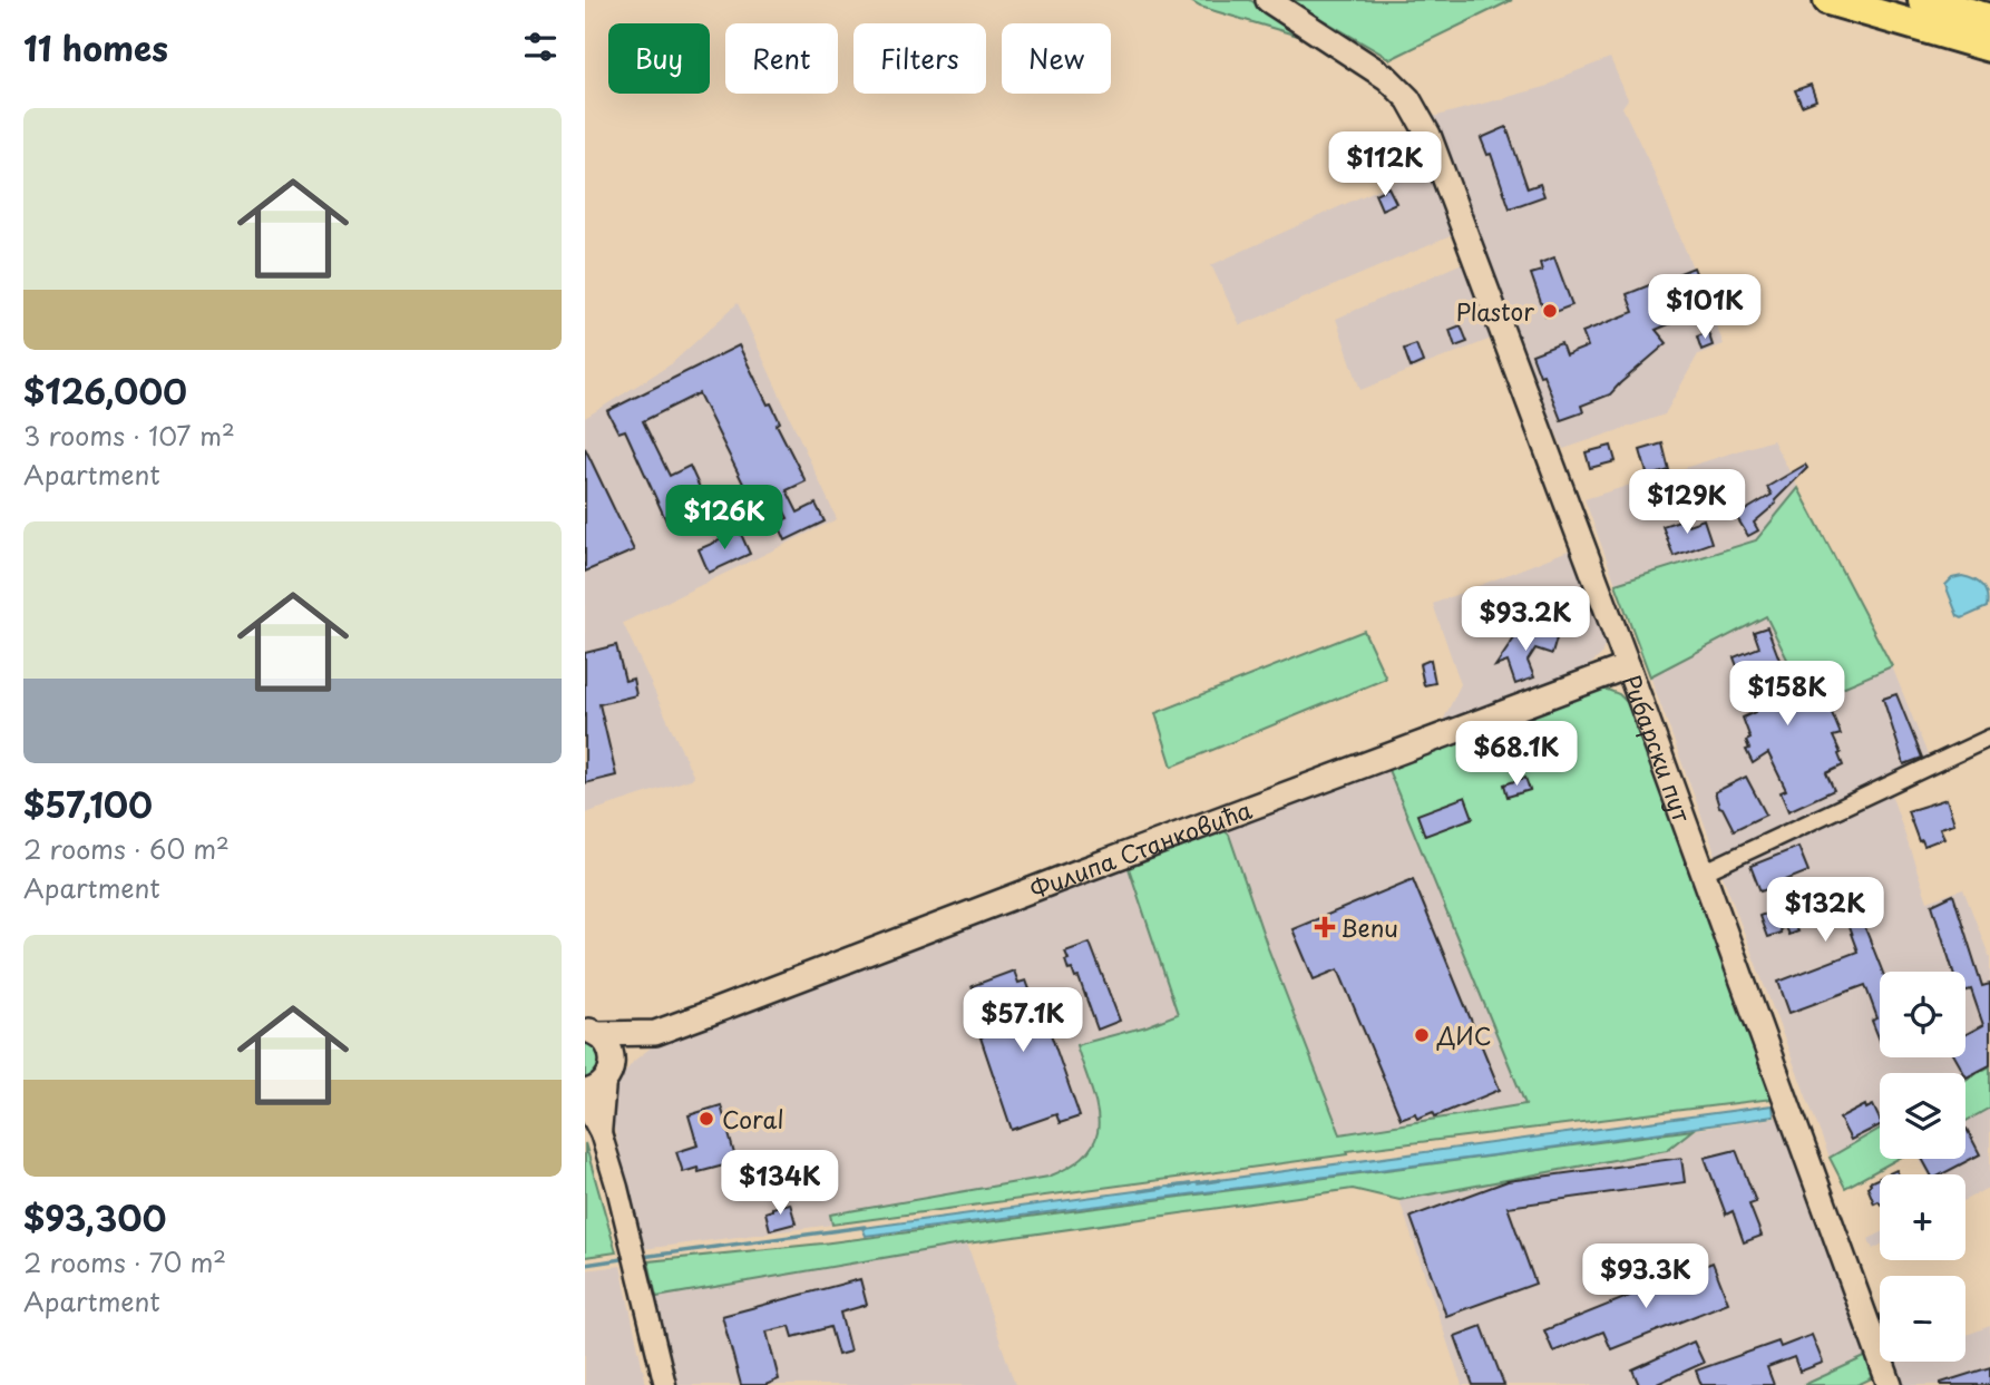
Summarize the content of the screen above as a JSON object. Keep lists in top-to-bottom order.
{
  "streets": {
    "main road": ["Рибарски пут", "Филипа Станковића"]
  },
  "crossings": [
    ["Рибарски пут", "Филипа Станковића"]
  ],
  "places": {
    "other": ["Plastor", "ДИС", "Coral"],
    "health": ["Benu"]
  },
  "page": {
    "heading": "11 homes",
    "chip": [
      "Buy",
      "Rent",
      "Filters",
      "New"
    ],
    "list": [
      {
        "name": "$126,000",
        "note": "3 rooms · 107 m² · Apartment"
      },
      {
        "name": "$57,100",
        "note": "2 rooms · 60 m² · Apartment"
      },
      {
        "name": "$93,300",
        "note": "2 rooms · 70 m² · Apartment"
      }
    ],
    "price": [
      "$112K",
      "$101K",
      "$129K",
      "$126K",
      "$93.2K",
      "$158K",
      "$68.1K",
      "$132K",
      "$57.1K",
      "$134K",
      "$93.3K"
    ],
    "map_buttons": ["+", "−"]
  }
}
